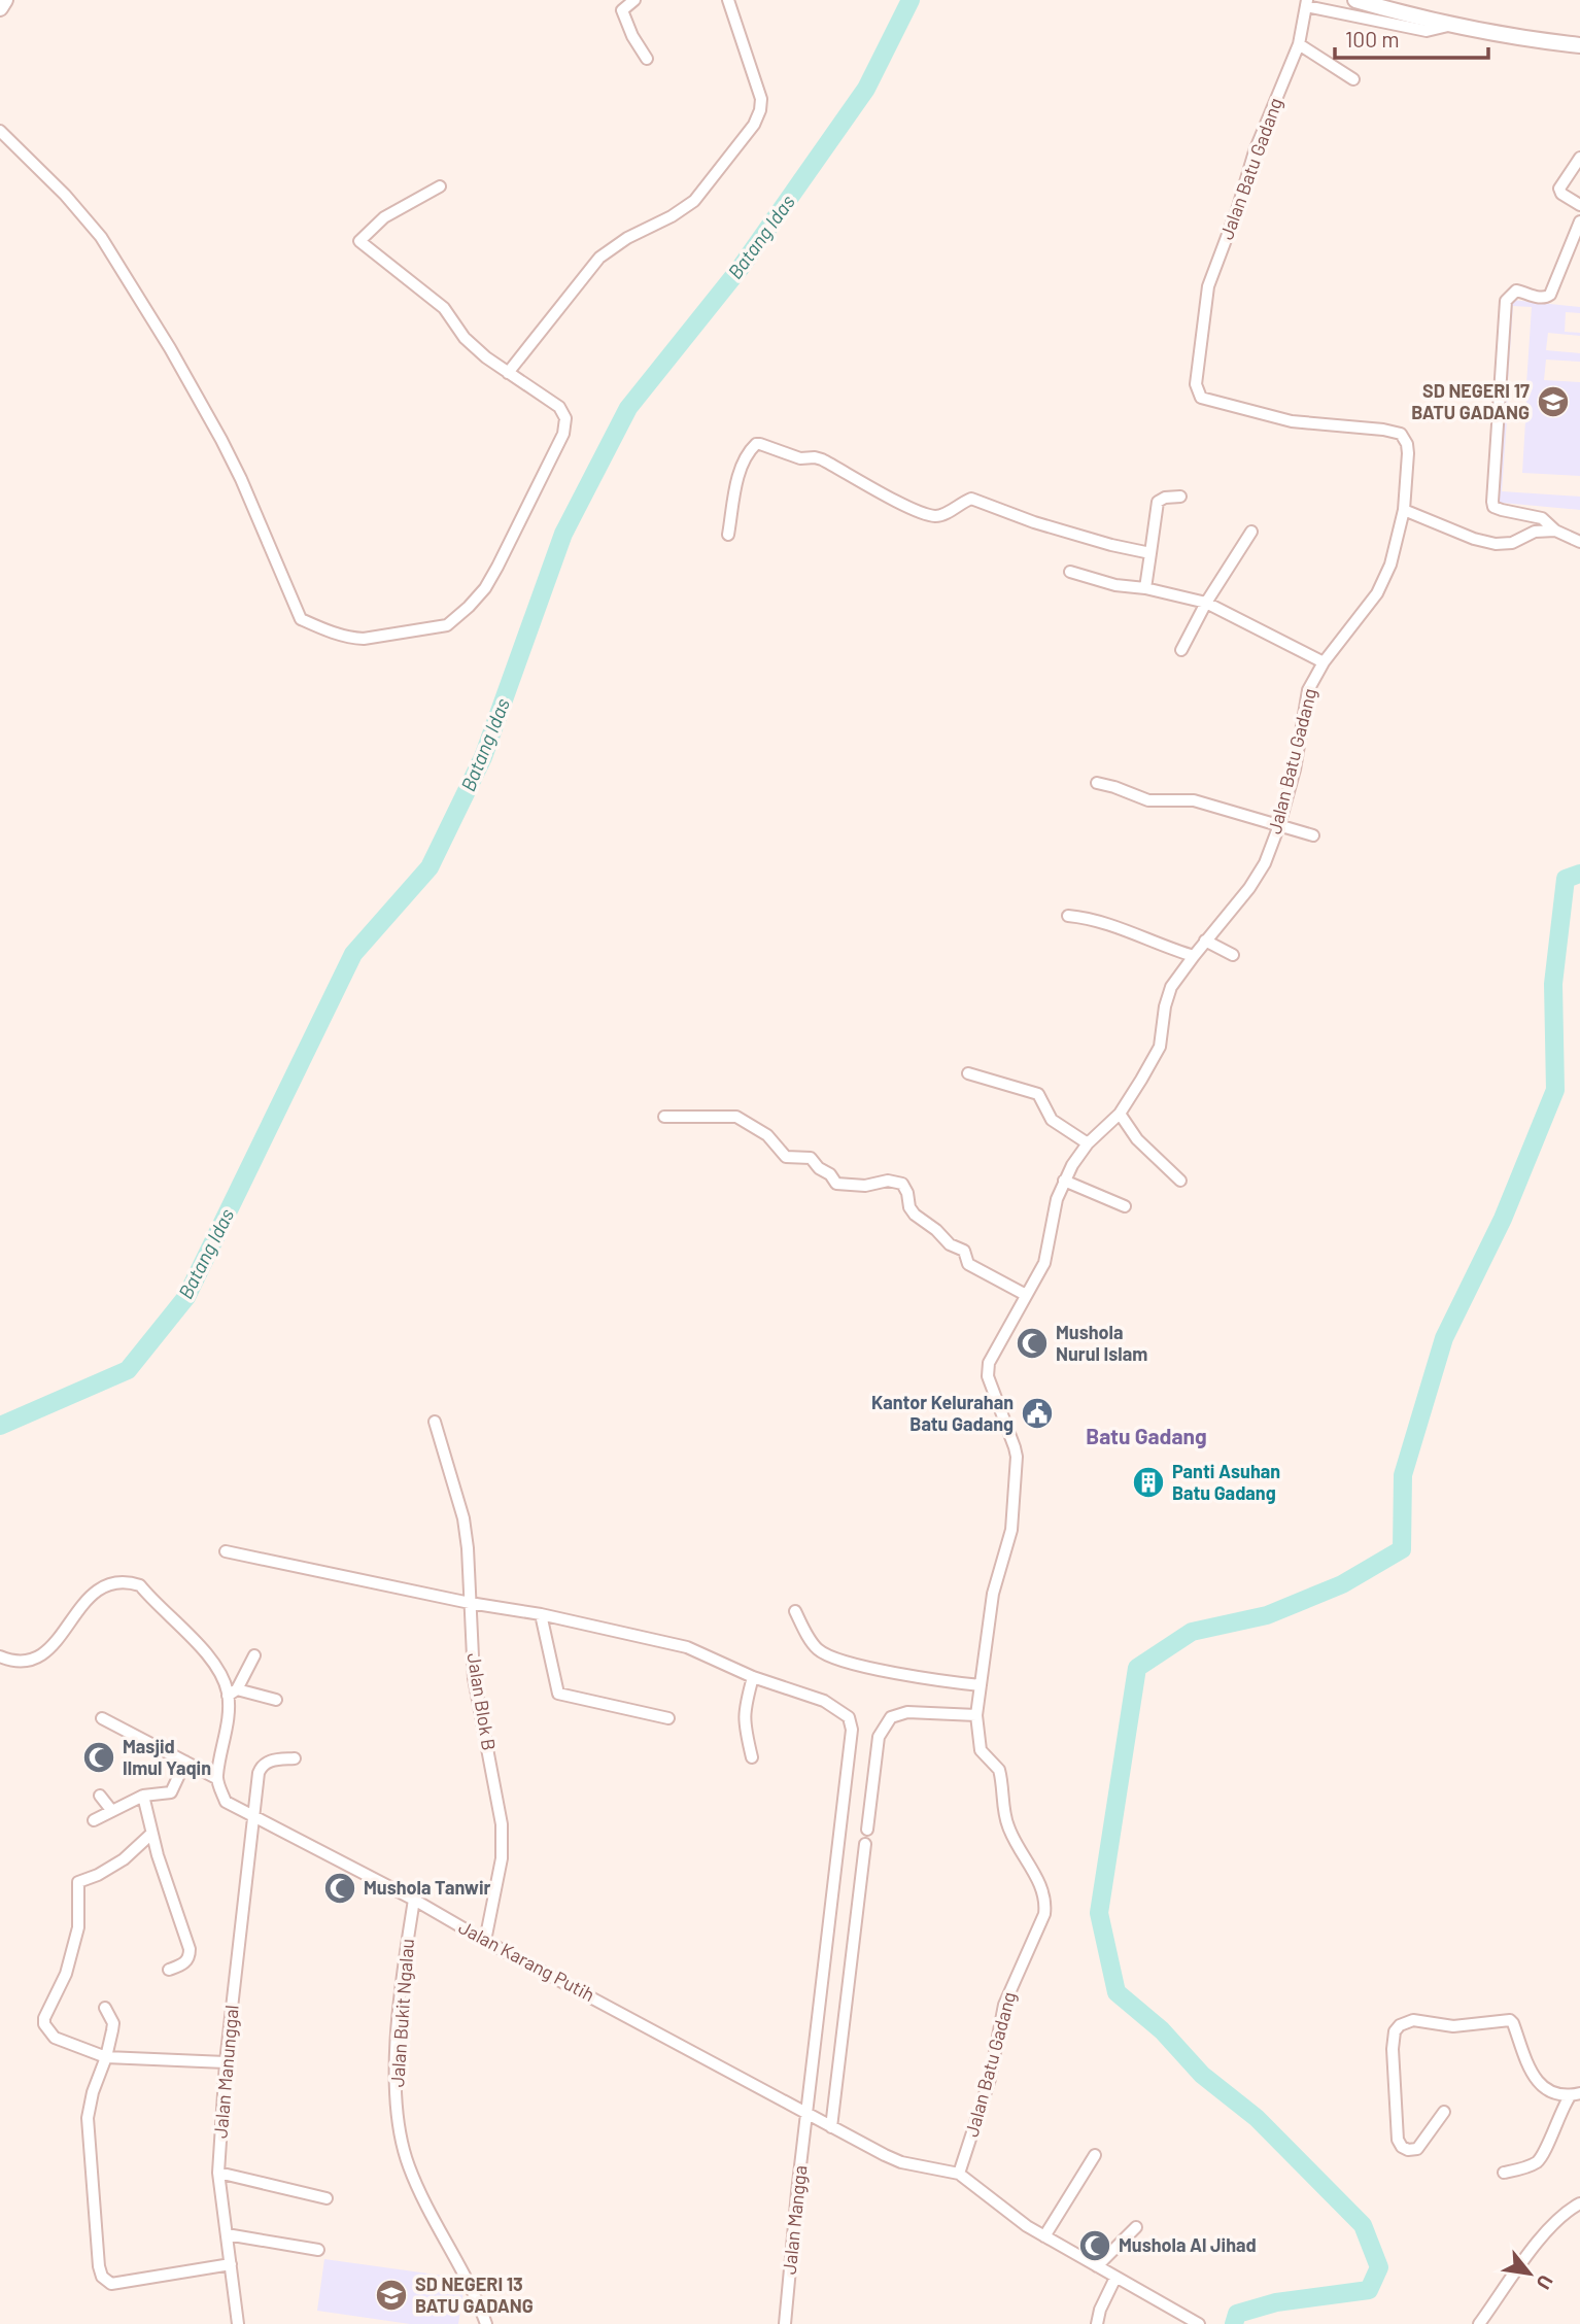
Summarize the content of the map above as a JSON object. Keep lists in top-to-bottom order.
{
  "streets": {
    "street": [
      "Jalan Batu Gadang",
      "Jalan Blok B",
      "Jalan Karang Putih",
      "Jalan Bukit Ngalau",
      "Jalan Manunggal",
      "Jalan Mangga"
    ]
  },
  "crossings": [
    ["Jalan Batu Gadang", "Jalan Karang Putih"],
    ["Jalan Blok B", "Jalan Karang Putih"],
    ["Jalan Karang Putih", "Jalan Bukit Ngalau"],
    ["Jalan Karang Putih", "Jalan Manunggal"],
    ["Jalan Karang Putih", "Jalan Mangga"]
  ],
  "districts": ["Batu Gadang"],
  "water": ["Batang Idas"],
  "places": {
    "school or university": ["SD NEGERI 17 BATU GADANG", "SD NEGERI 13 BATU GADANG"],
    "mosque": [
      "Mushola Nurul Islam",
      "Masjid Ilmul Yaqin",
      "Mushola Tanwir",
      "Mushola Al Jihad"
    ],
    "public building": ["Kantor Kelurahan Batu Gadang"],
    "building": ["Panti Asuhan Batu Gadang"]
  },
  "scale_bar": "100 m",
  "north": "bottom right"
}
